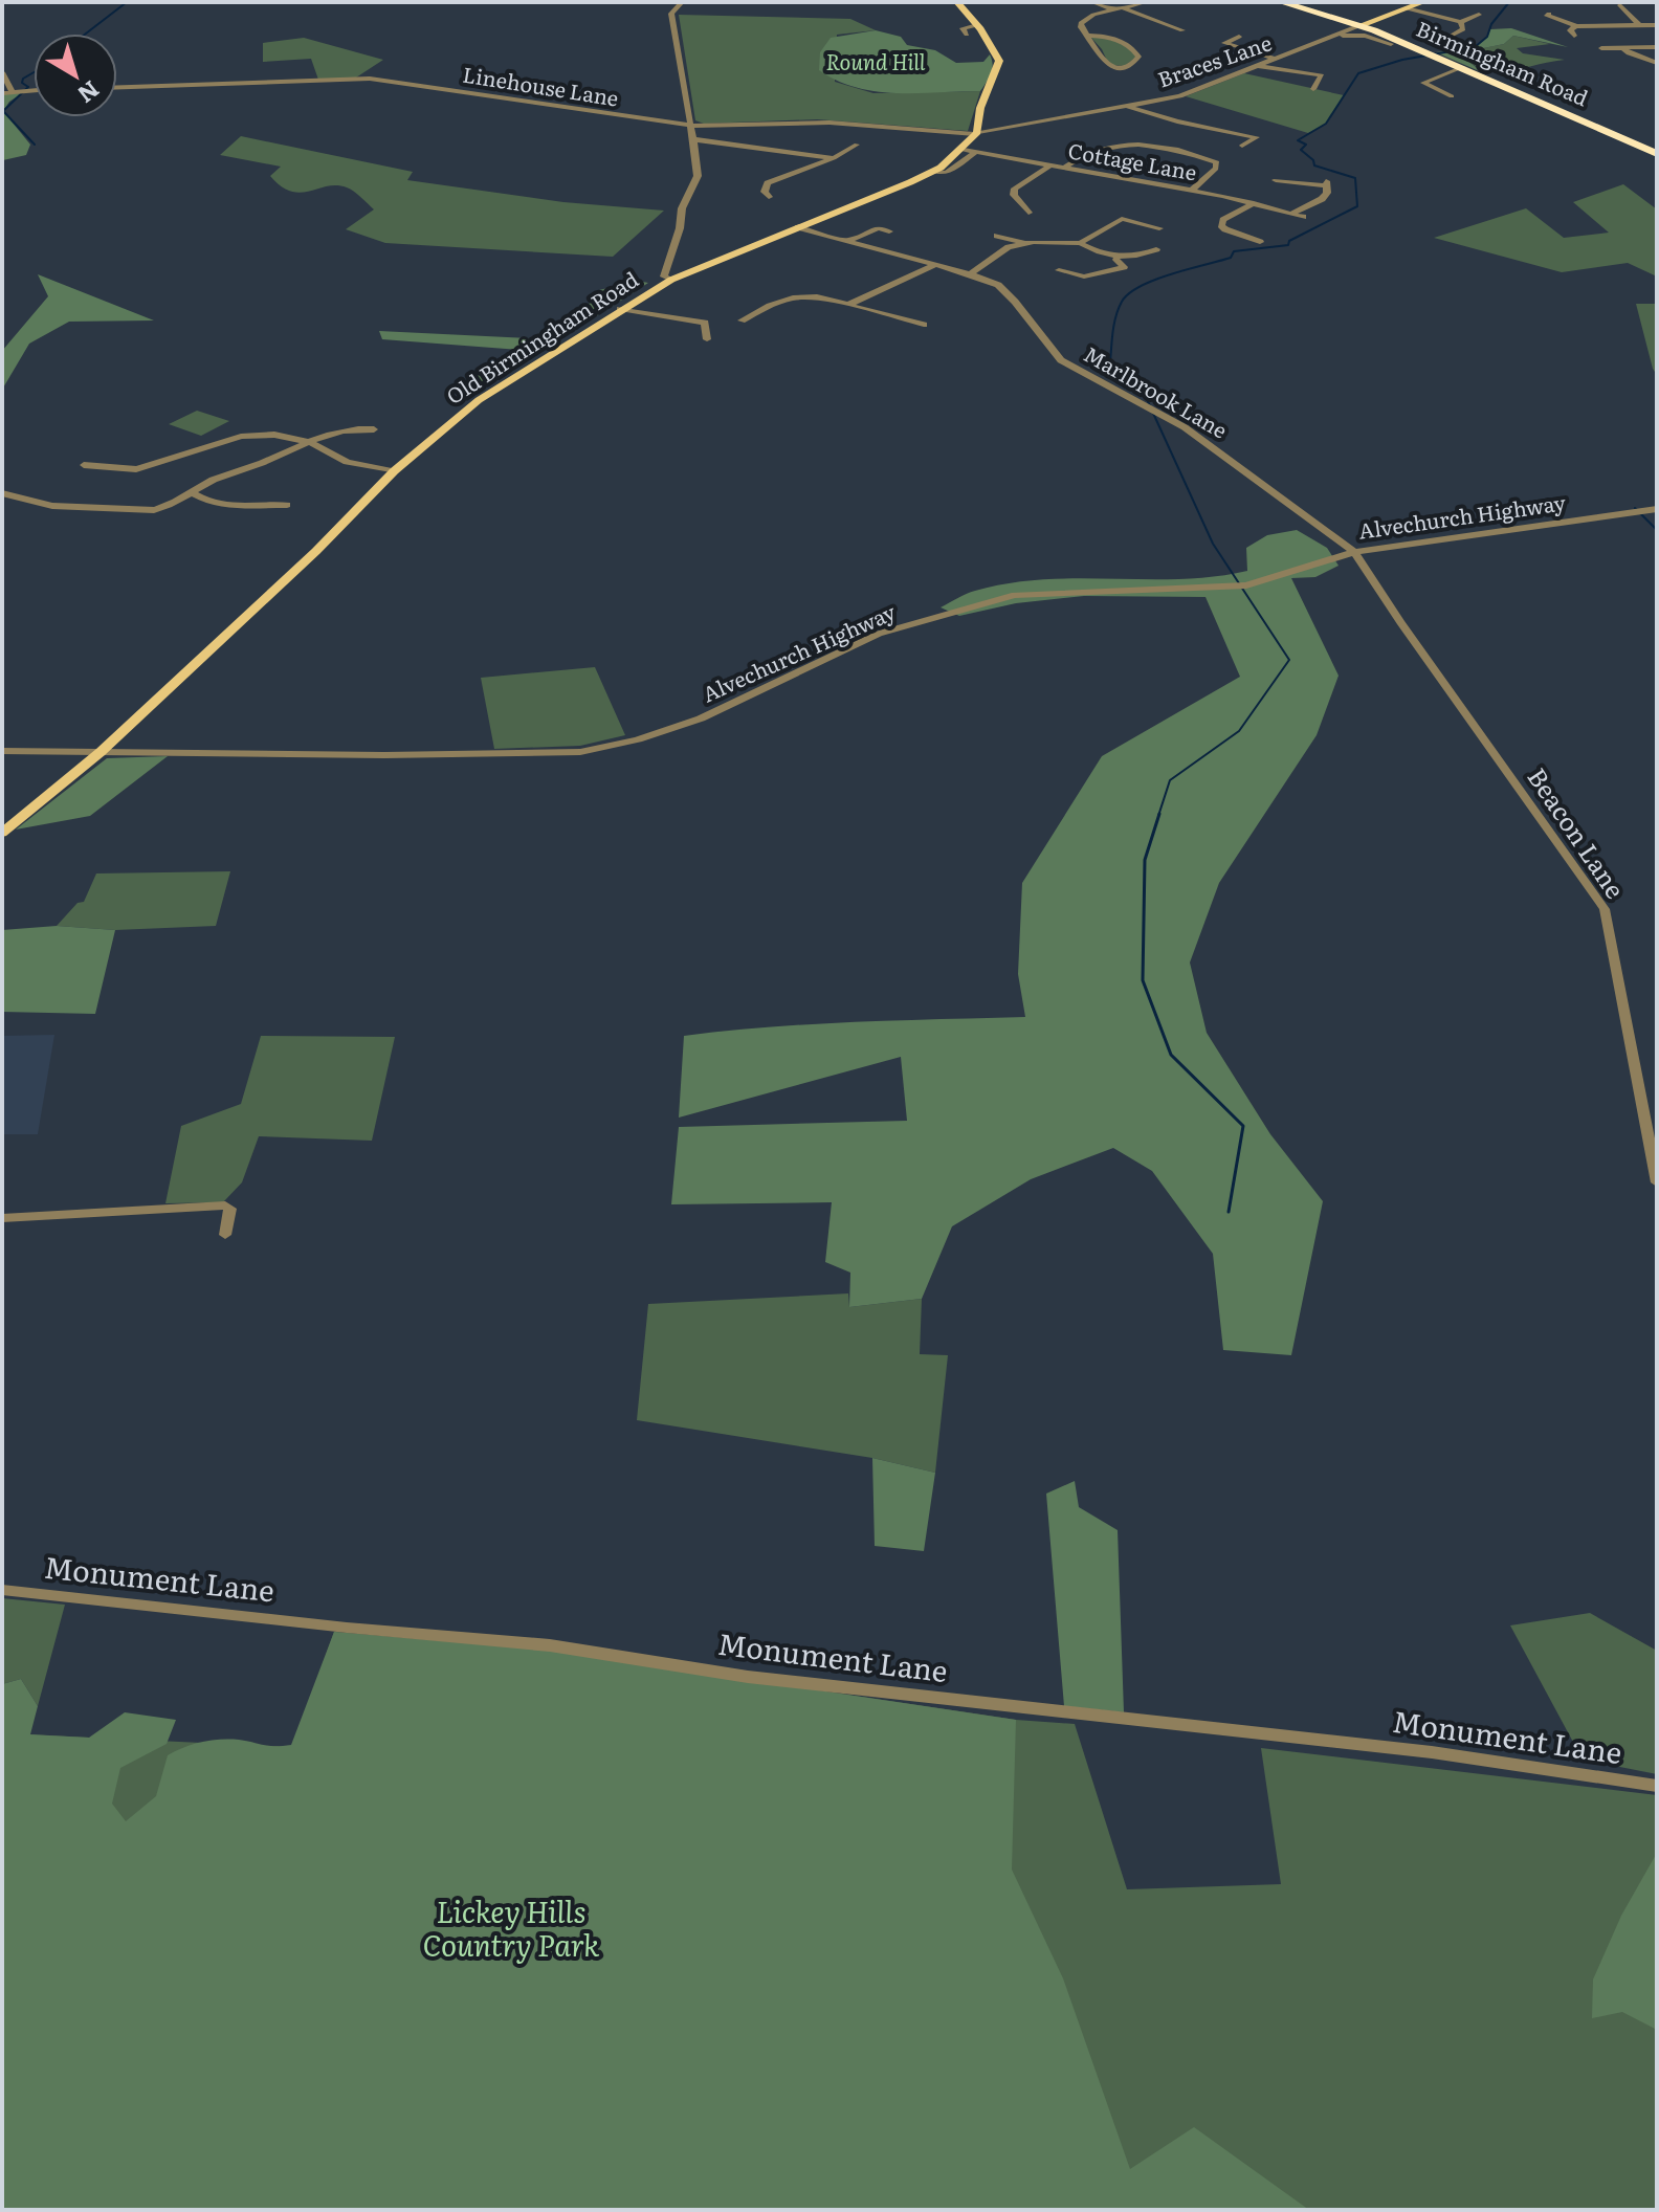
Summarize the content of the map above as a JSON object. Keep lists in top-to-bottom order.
{
  "streets": {
    "highway": ["Birmingham Road"],
    "main road": ["Old Birmingham Road"],
    "street": [
      "Braces Lane",
      "Linehouse Lane",
      "Cottage Lane",
      "Marlbrook Lane",
      "Alvechurch Highway",
      "Beacon Lane",
      "Monument Lane"
    ]
  },
  "crossings": [
    ["Braces Lane", "Birmingham Road"],
    ["Braces Lane", "Linehouse Lane"],
    ["Braces Lane", "Old Birmingham Road"],
    ["Linehouse Lane", "Old Birmingham Road"],
    ["Cottage Lane", "Old Birmingham Road"],
    ["Old Birmingham Road", "Marlbrook Lane"],
    ["Old Birmingham Road", "Alvechurch Highway"],
    ["Marlbrook Lane", "Alvechurch Highway"],
    ["Marlbrook Lane", "Beacon Lane"],
    ["Alvechurch Highway", "Beacon Lane"]
  ],
  "parks": ["Round Hill", "Lickey Hills Country Park"],
  "north": "bottom right"
}
